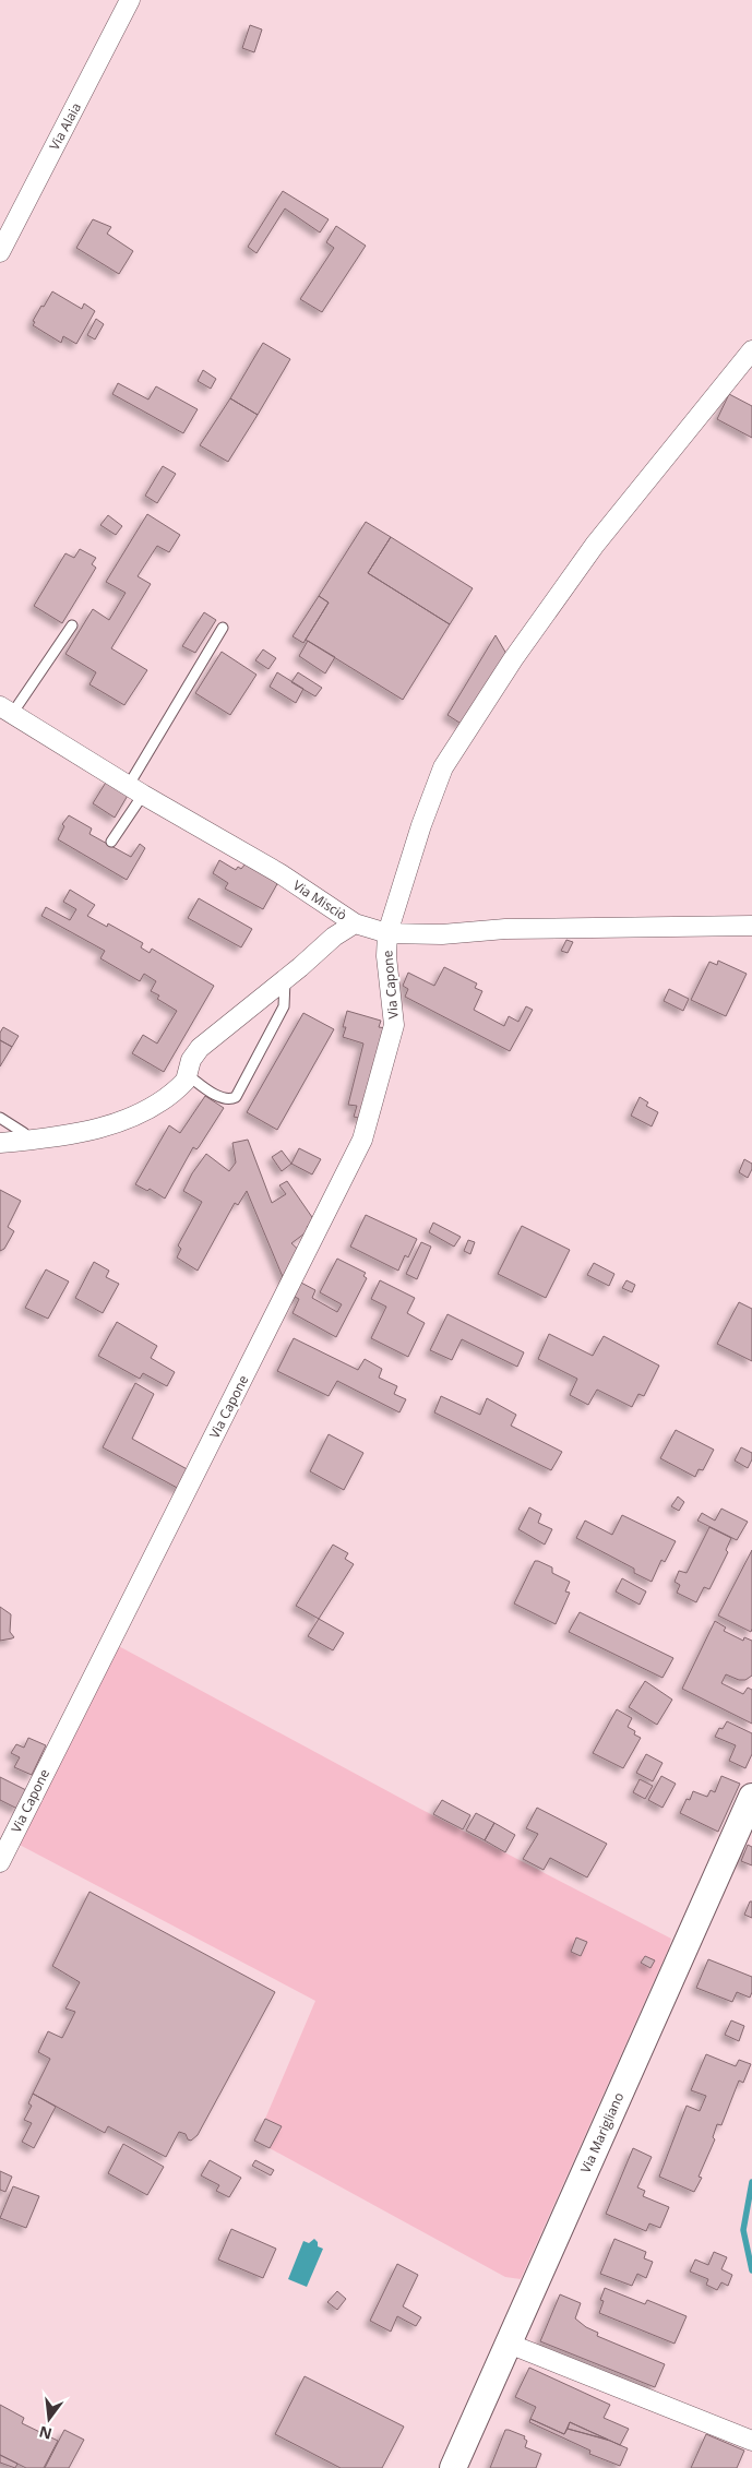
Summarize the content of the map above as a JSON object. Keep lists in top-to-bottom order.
{
  "streets": {
    "street": [
      "Via Alaia",
      "Via Misciò",
      "Via Capone",
      "Via Marigliano"
    ]
  },
  "crossings": [
    ["Via Misciò", "Via Capone"]
  ],
  "north": "bottom"
}
